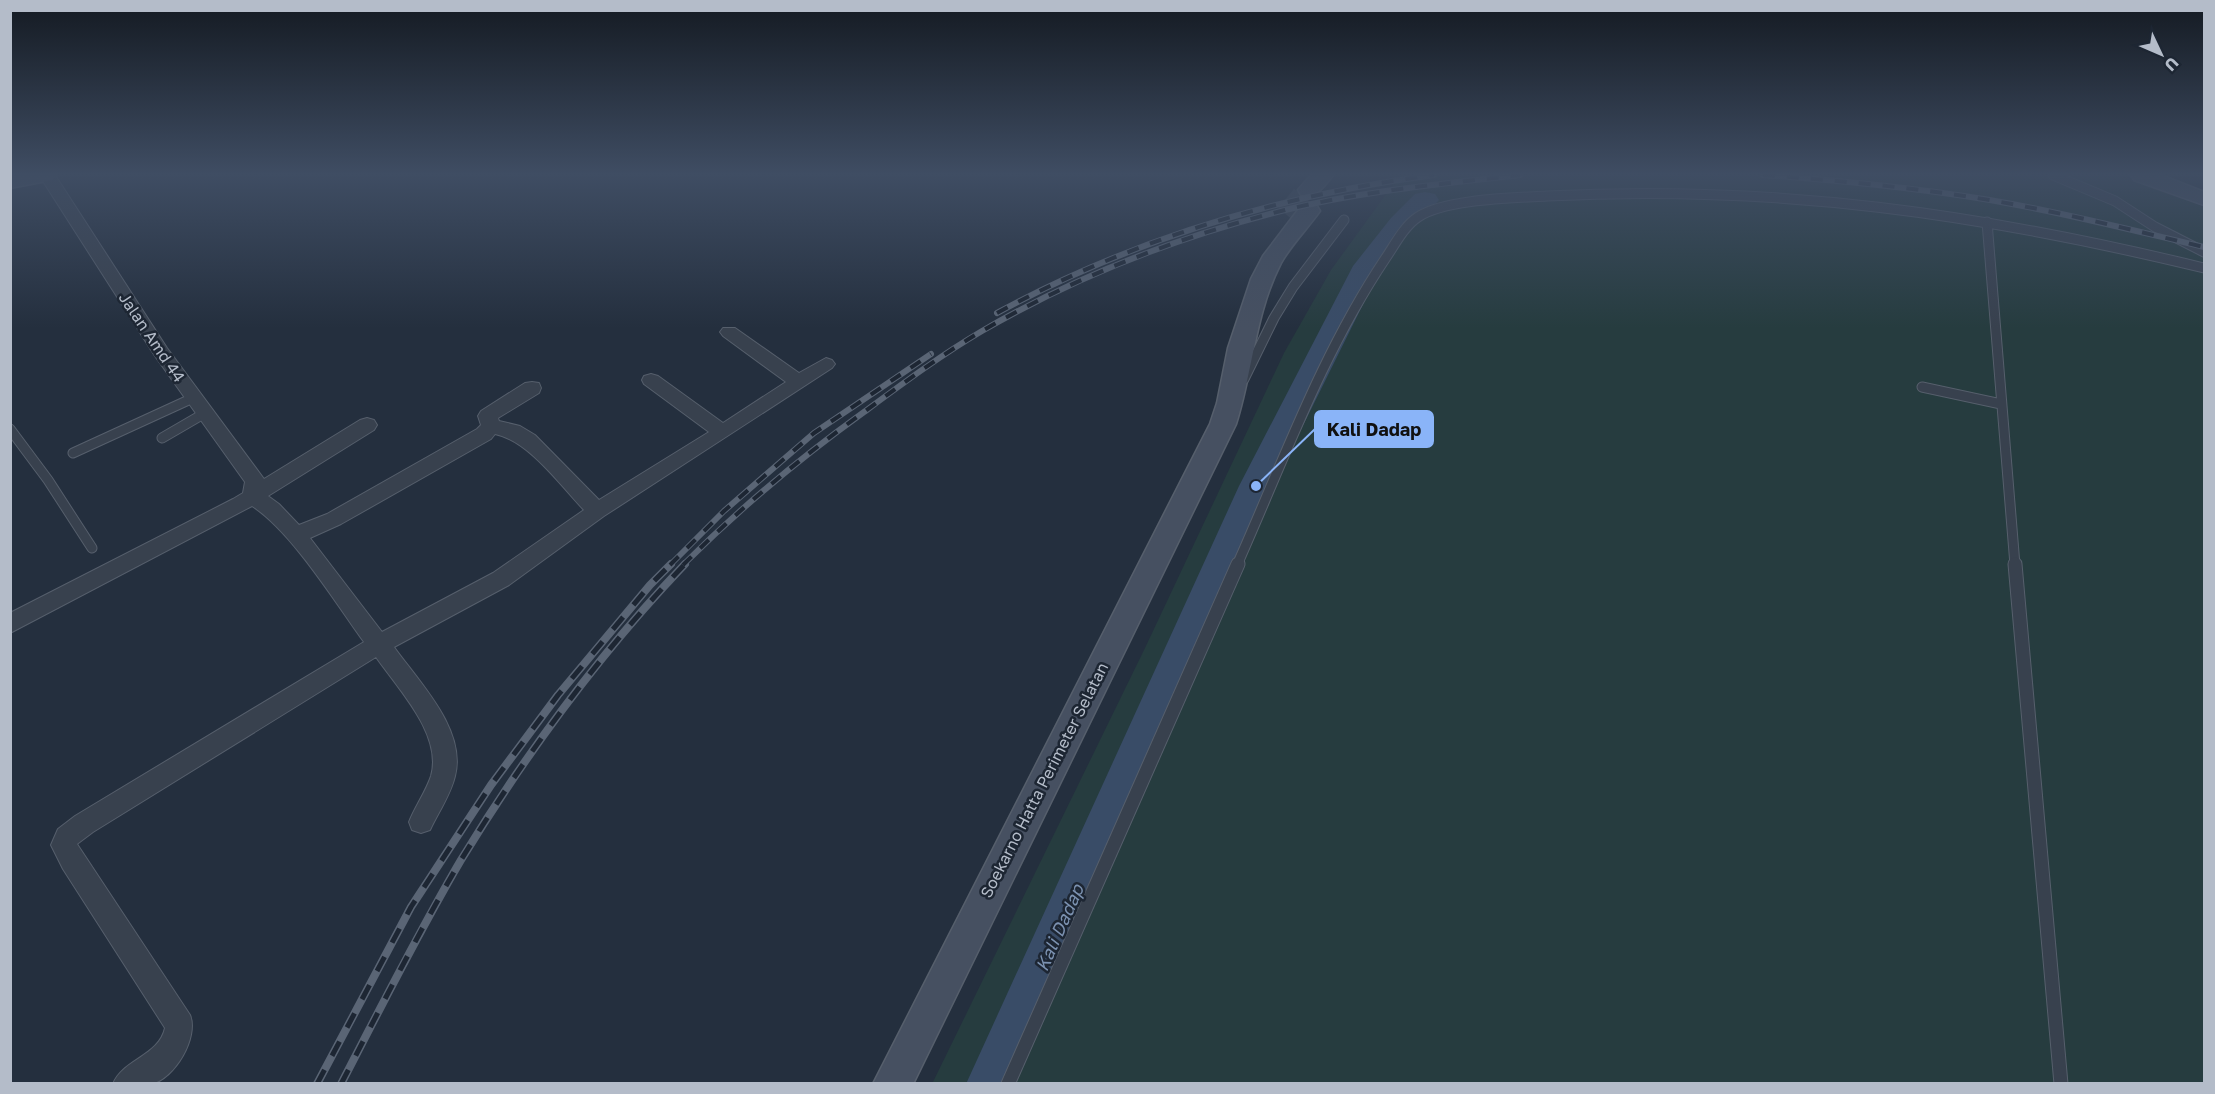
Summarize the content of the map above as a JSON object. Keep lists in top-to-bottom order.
{
  "streets": {
    "main road": ["Soekarno Hatta Perimeter Selatan"],
    "street": ["Jalan Amd 44"]
  },
  "water": ["Kali Dadap"],
  "places": ["Kali Dadap"],
  "north": "bottom right"
}
